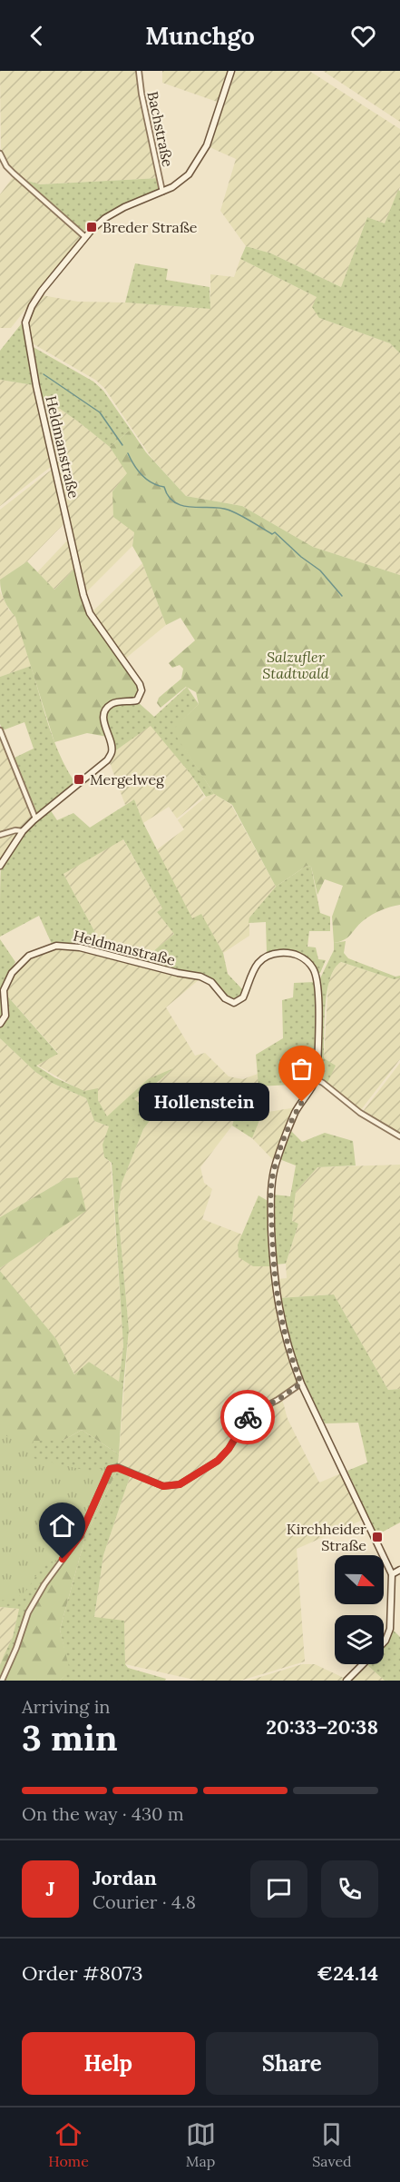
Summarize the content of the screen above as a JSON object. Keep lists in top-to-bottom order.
{
  "streets": {
    "main road": ["Heldmanstraße"],
    "street": ["Bachstraße"]
  },
  "crossings": [
    ["Bachstraße", "Heldmanstraße"]
  ],
  "parks": ["Salzufler Stadtwald"],
  "places": {
    "transit": ["Breder Straße", "Mergelweg", "Kirchheider Straße"],
    "other": ["Hollenstein"]
  },
  "north": "right",
  "page": {
    "header": "Munchgo",
    "bubble": "Hollenstein",
    "heading": ["3 min", "Arriving in", "20:33–20:38"],
    "panel": [
      "Jordan",
      "Courier · 4.8",
      "Order #8073",
      "€24.14"
    ],
    "bar": "On the way · 430 m",
    "round": "J",
    "buttons": ["Help", "Share"],
    "tabs": ["Home", "Map", "Saved"]
  }
}
